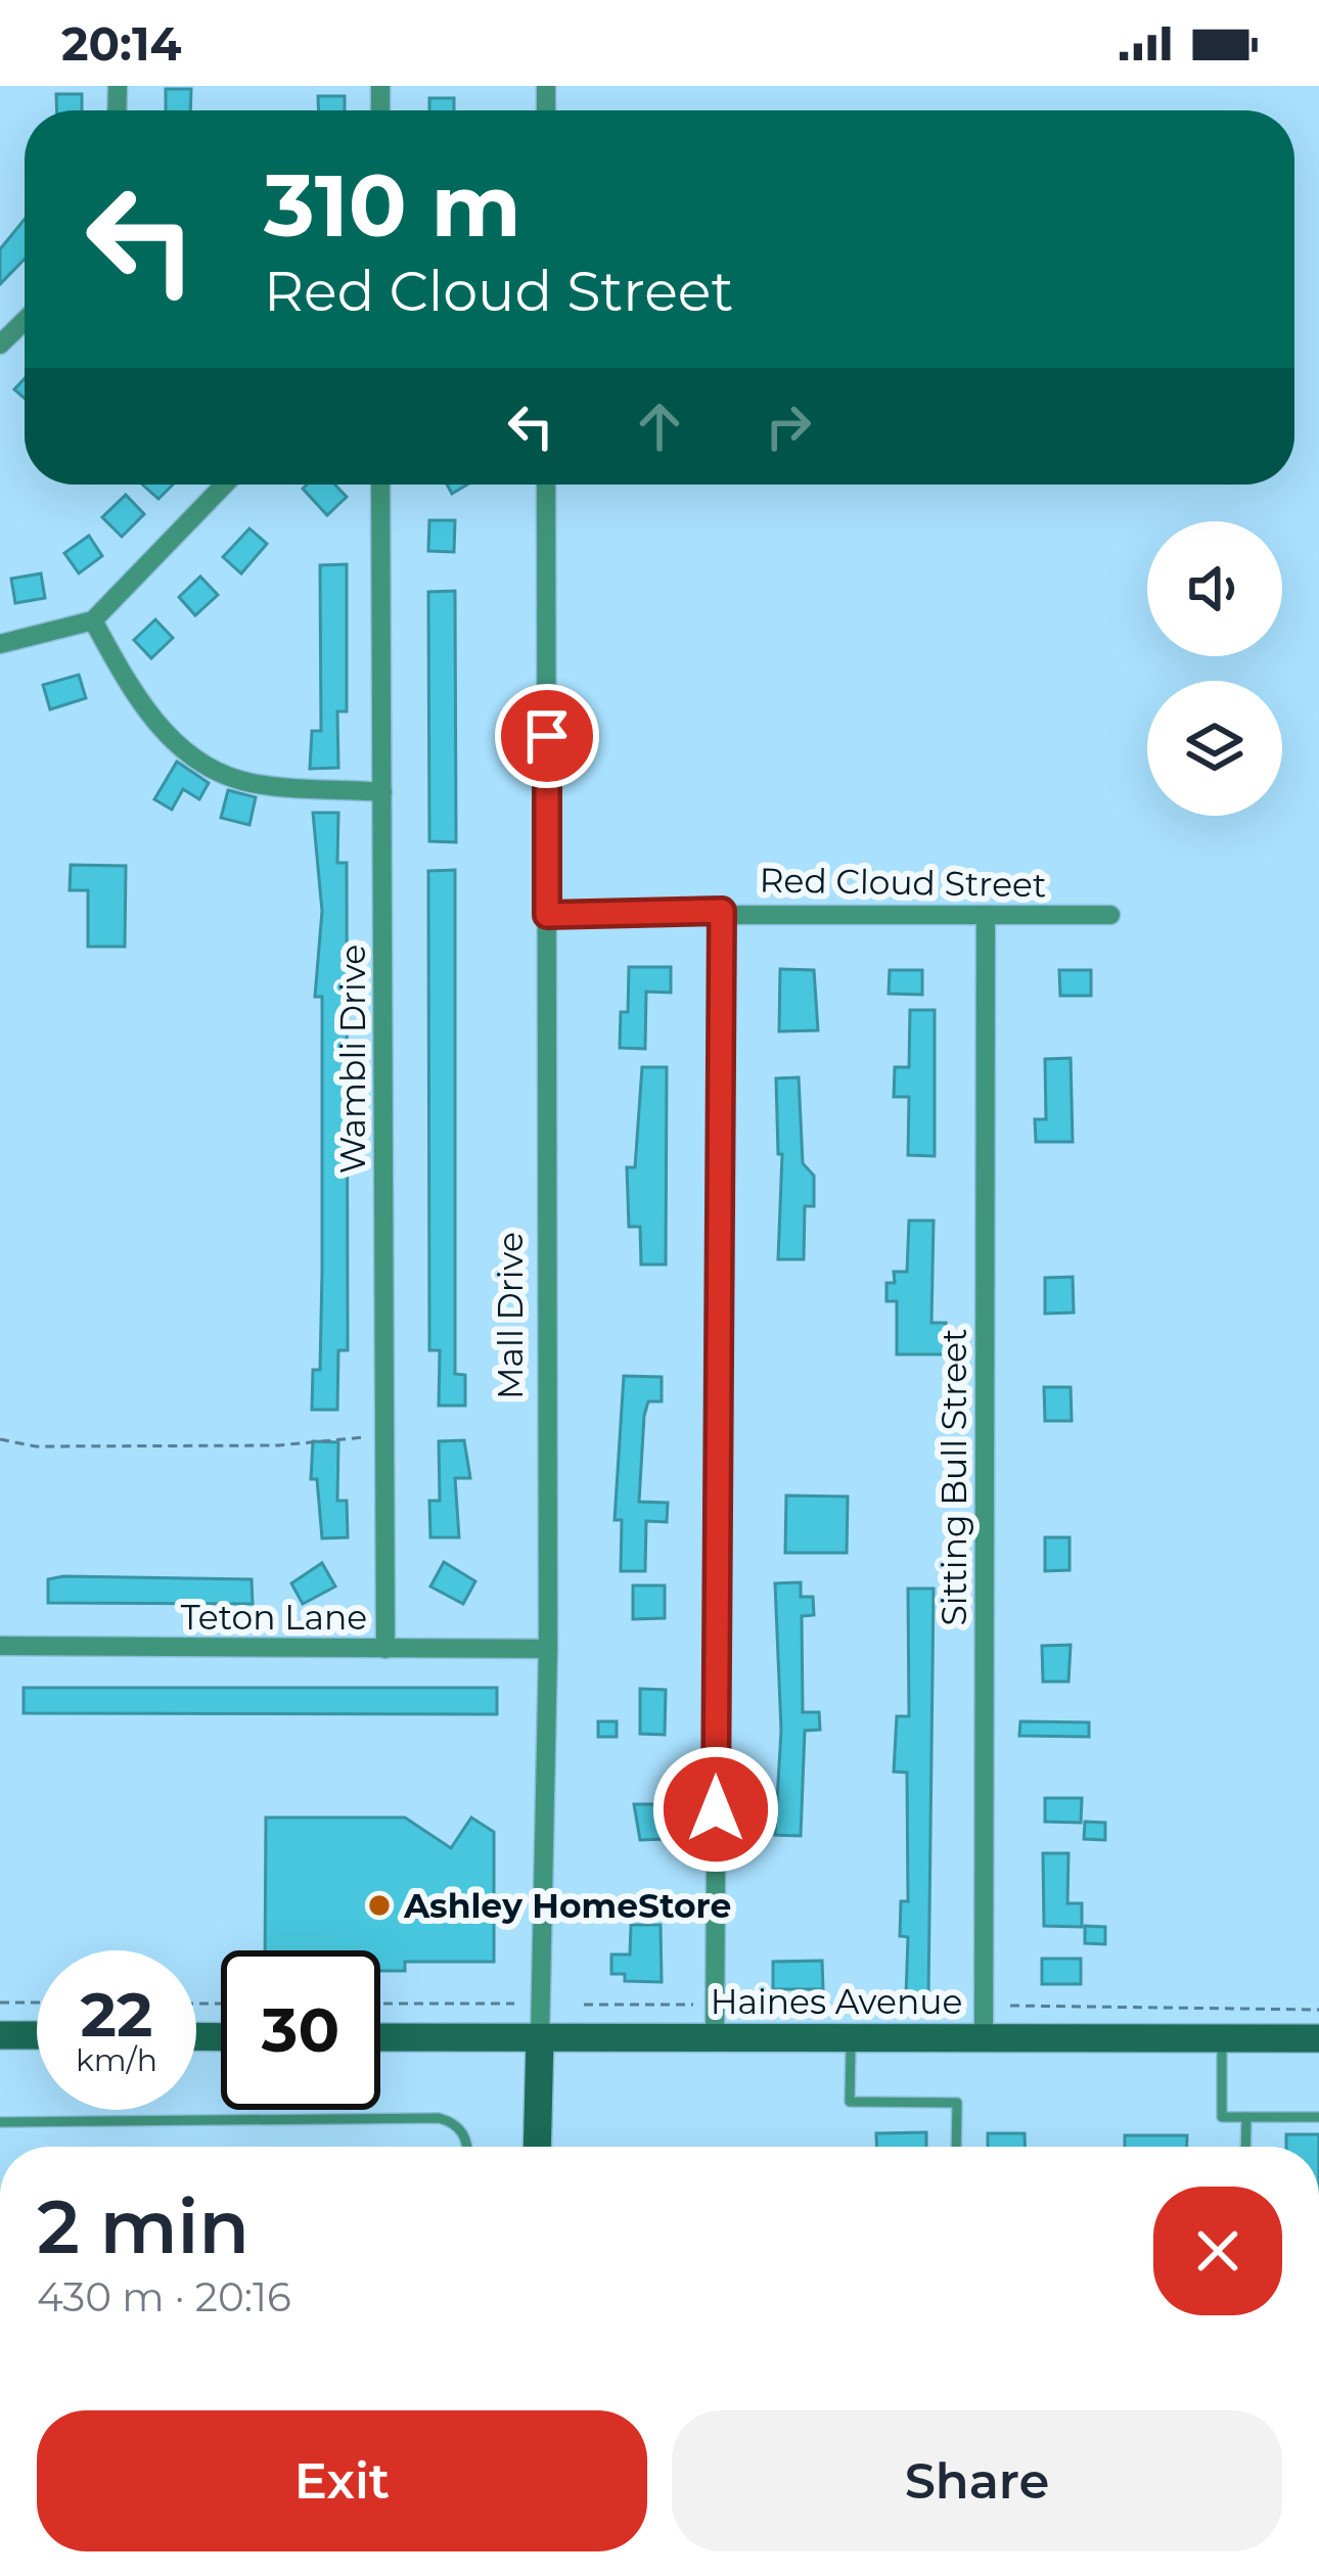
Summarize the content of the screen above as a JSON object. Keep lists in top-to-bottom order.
{
  "streets": {
    "main road": ["Mall Drive", "Haines Avenue"],
    "street": [
      "Red Cloud Street",
      "Wambli Drive",
      "Sitting Bull Street",
      "Teton Lane"
    ]
  },
  "crossings": [
    ["Red Cloud Street", "Mall Drive"],
    ["Red Cloud Street", "Sitting Bull Street"],
    ["Wambli Drive", "Teton Lane"],
    ["Mall Drive", "Teton Lane"],
    ["Mall Drive", "Haines Avenue"],
    ["Sitting Bull Street", "Haines Avenue"]
  ],
  "places": ["Ashley HomeStore"],
  "page": {
    "status": "20:14",
    "turn": ["310 m", "Red Cloud Street"],
    "speed": "22 km/h",
    "limit": "30",
    "heading": ["2 min", "430 m · 20:16"],
    "buttons": ["Exit", "Share"]
  }
}
